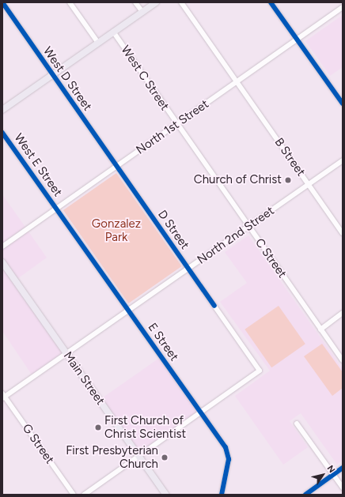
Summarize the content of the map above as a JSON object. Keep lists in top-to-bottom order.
{
  "streets": {
    "main road": ["Main Street"],
    "street": [
      "West C Street",
      "West D Street",
      "North 1st Street",
      "B Street",
      "West E Street",
      "D Street",
      "North 2nd Street",
      "C Street",
      "E Street",
      "G Street"
    ]
  },
  "crossings": [
    ["West C Street", "North 1st Street"],
    ["West C Street", "C Street"],
    ["West D Street", "North 1st Street"],
    ["West D Street", "D Street"],
    ["North 1st Street", "B Street"],
    ["North 1st Street", "West E Street"],
    ["North 1st Street", "D Street"],
    ["North 1st Street", "C Street"],
    ["North 1st Street", "E Street"],
    ["B Street", "North 2nd Street"],
    ["West E Street", "E Street"],
    ["D Street", "North 2nd Street"],
    ["D Street", "E Street"],
    ["North 2nd Street", "C Street"],
    ["North 2nd Street", "E Street"],
    ["North 2nd Street", "Main Street"],
    ["North 2nd Street", "G Street"]
  ],
  "parks": ["Gonzalez Park"],
  "places": ["Church of Christ", "First Church of Christ Scientist", "First Presbyterian Church"],
  "north": "top right"
}
